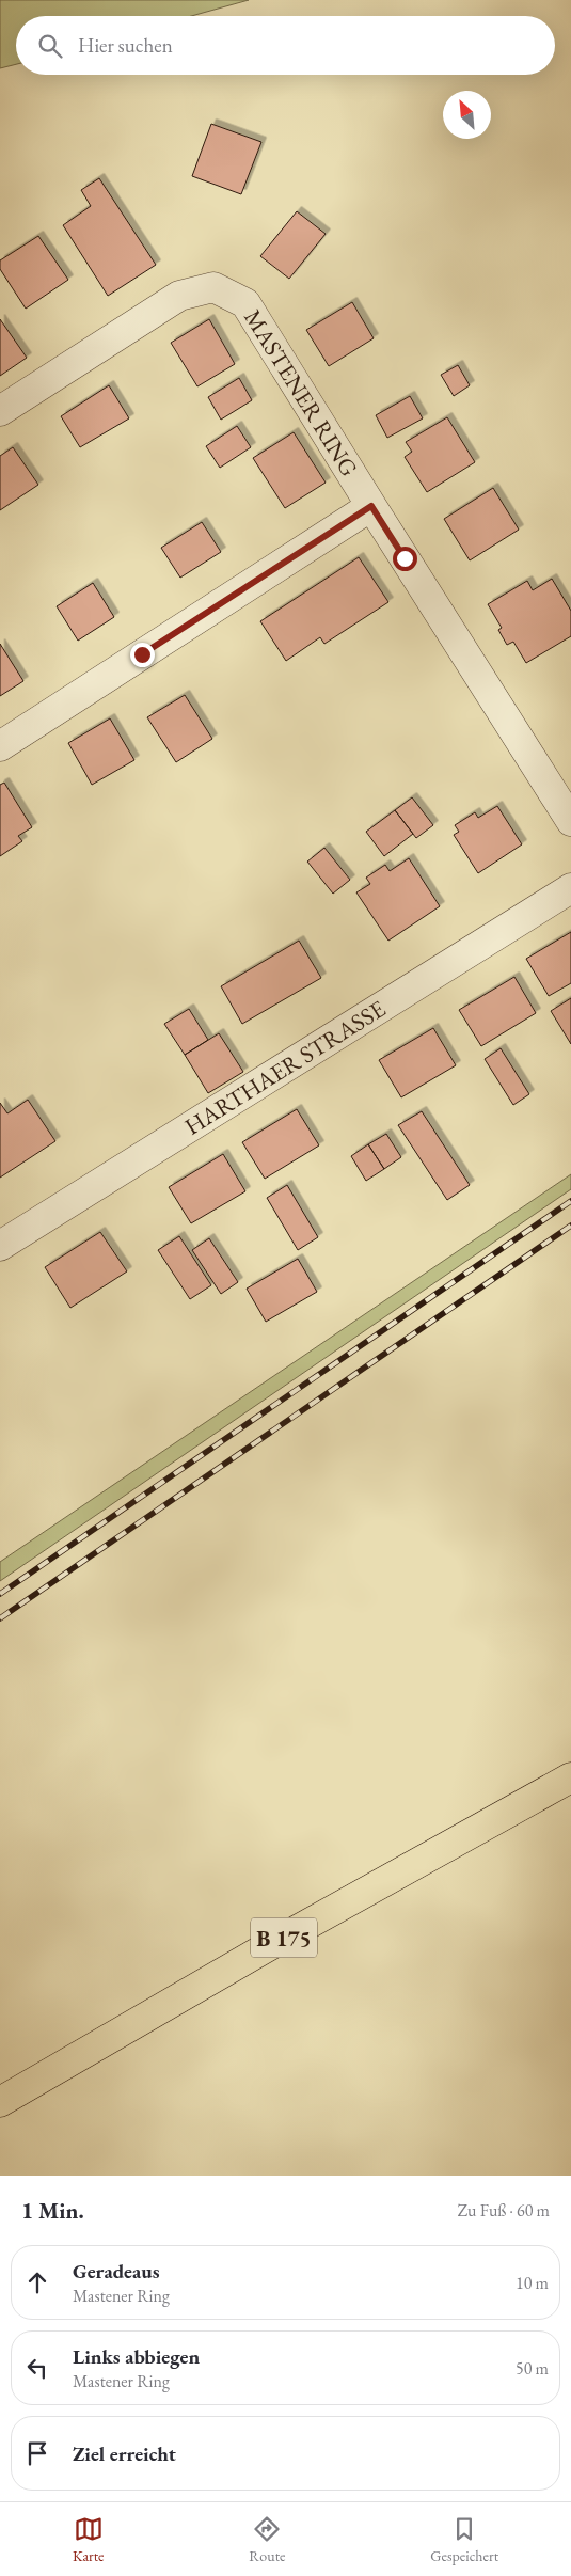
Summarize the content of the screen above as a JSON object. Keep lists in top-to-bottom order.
{
  "streets": {
    "main road": ["B 175"],
    "street": ["MASTENER RING", "HARTHAER STRASSE"]
  },
  "north": "top left",
  "page": {
    "search": "Hier suchen",
    "heading": ["1 Min.", "Zu Fuß · 60 m"],
    "list": [
      ["Geradeaus", "Mastener Ring", "10 m"],
      ["Links abbiegen", "Mastener Ring", "50 m"],
      "Ziel erreicht"
    ],
    "nav": ["Karte", "Route", "Gespeichert"]
  }
}
